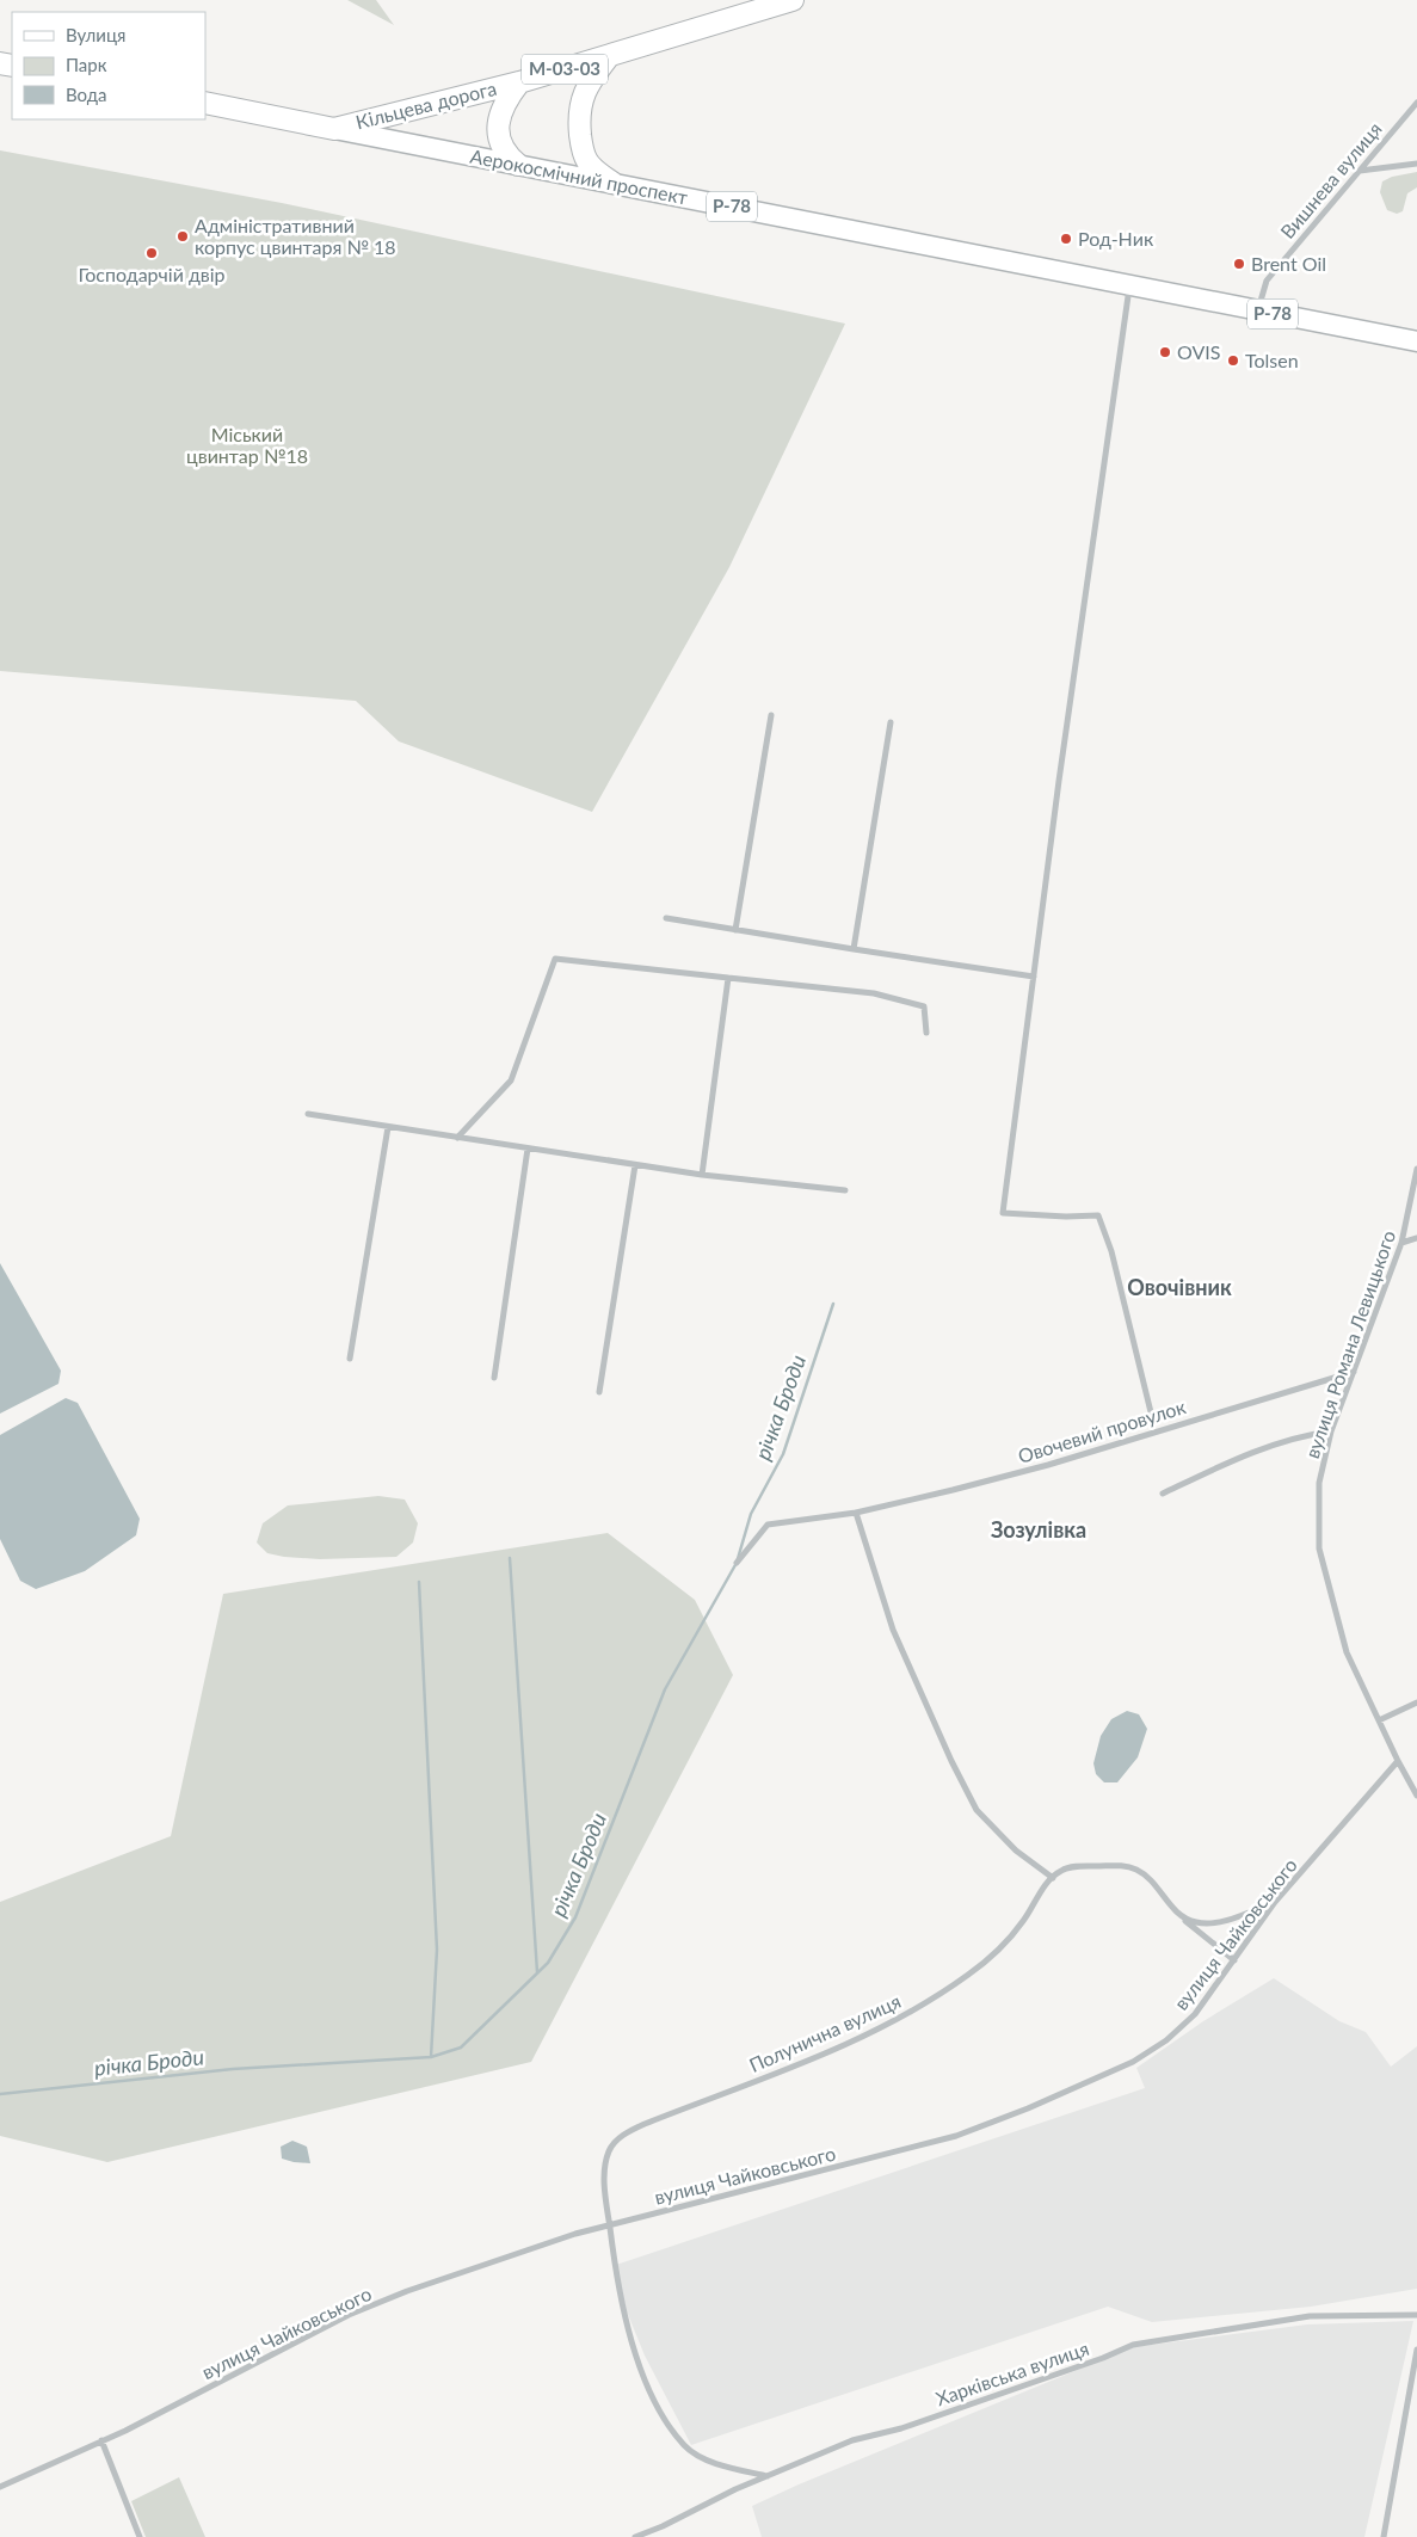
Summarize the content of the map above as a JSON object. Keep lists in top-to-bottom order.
{
  "streets": {
    "highway": [
      "М-03-03",
      "Кільцева дорога",
      "Аерокосмічний проспект",
      "Р-78"
    ],
    "street": [
      "Вишнева вулиця",
      "вулиця Романа Левицького",
      "Овочевий провулок",
      "вулиця Чайковського",
      "Полунична вулиця",
      "Харківська вулиця"
    ]
  },
  "crossings": [
    ["Кільцева дорога", "Аерокосмічний проспект"],
    ["Аерокосмічний проспект", "Р-78"],
    ["Вишнева вулиця", "Р-78"],
    ["вулиця Романа Левицького", "Овочевий провулок"],
    ["вулиця Романа Левицького", "вулиця Чайковського"],
    ["вулиця Чайковського", "Полунична вулиця"],
    ["Полунична вулиця", "Харківська вулиця"]
  ],
  "districts": ["Овочівник", "Зозулівка"],
  "water": ["річка Броди"],
  "parks": ["Міський цвинтар №18"],
  "places": [
    "Адміністративний корпус цвинтаря № 18",
    "Род-Ник",
    "Господарчій двір",
    "Brent Oil",
    "OVIS",
    "Tolsen"
  ],
  "legend": ["Вулиця", "Парк", "Вода"]
}
